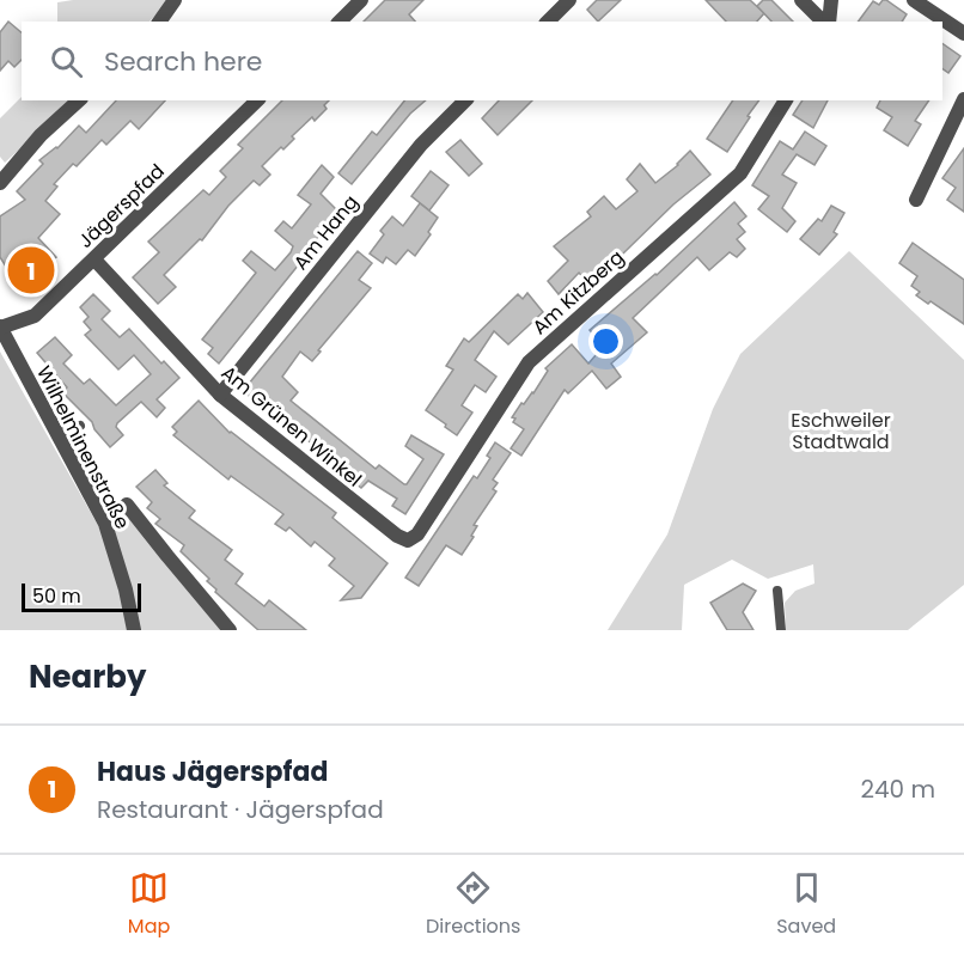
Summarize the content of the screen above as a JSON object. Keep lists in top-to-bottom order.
{
  "streets": {
    "street": [
      "Jägerspfad",
      "Am Hang",
      "Am Kitzberg",
      "Am Grünen Winkel",
      "Wilhelminenstraße"
    ]
  },
  "crossings": [
    ["Jägerspfad", "Am Grünen Winkel"],
    ["Jägerspfad", "Wilhelminenstraße"],
    ["Am Hang", "Am Grünen Winkel"],
    ["Am Kitzberg", "Am Grünen Winkel"]
  ],
  "parks": ["Eschweiler Stadtwald"],
  "scale_bar": "50 m",
  "page": {
    "search": "Search here",
    "pins": "1",
    "scale": "50 m",
    "heading": "Nearby",
    "list": [
      {
        "mark": "1",
        "name": "Haus Jägerspfad",
        "note": "Restaurant · Jägerspfad",
        "value": "240 m"
      }
    ],
    "nav": ["Map", "Directions", "Saved"]
  }
}
